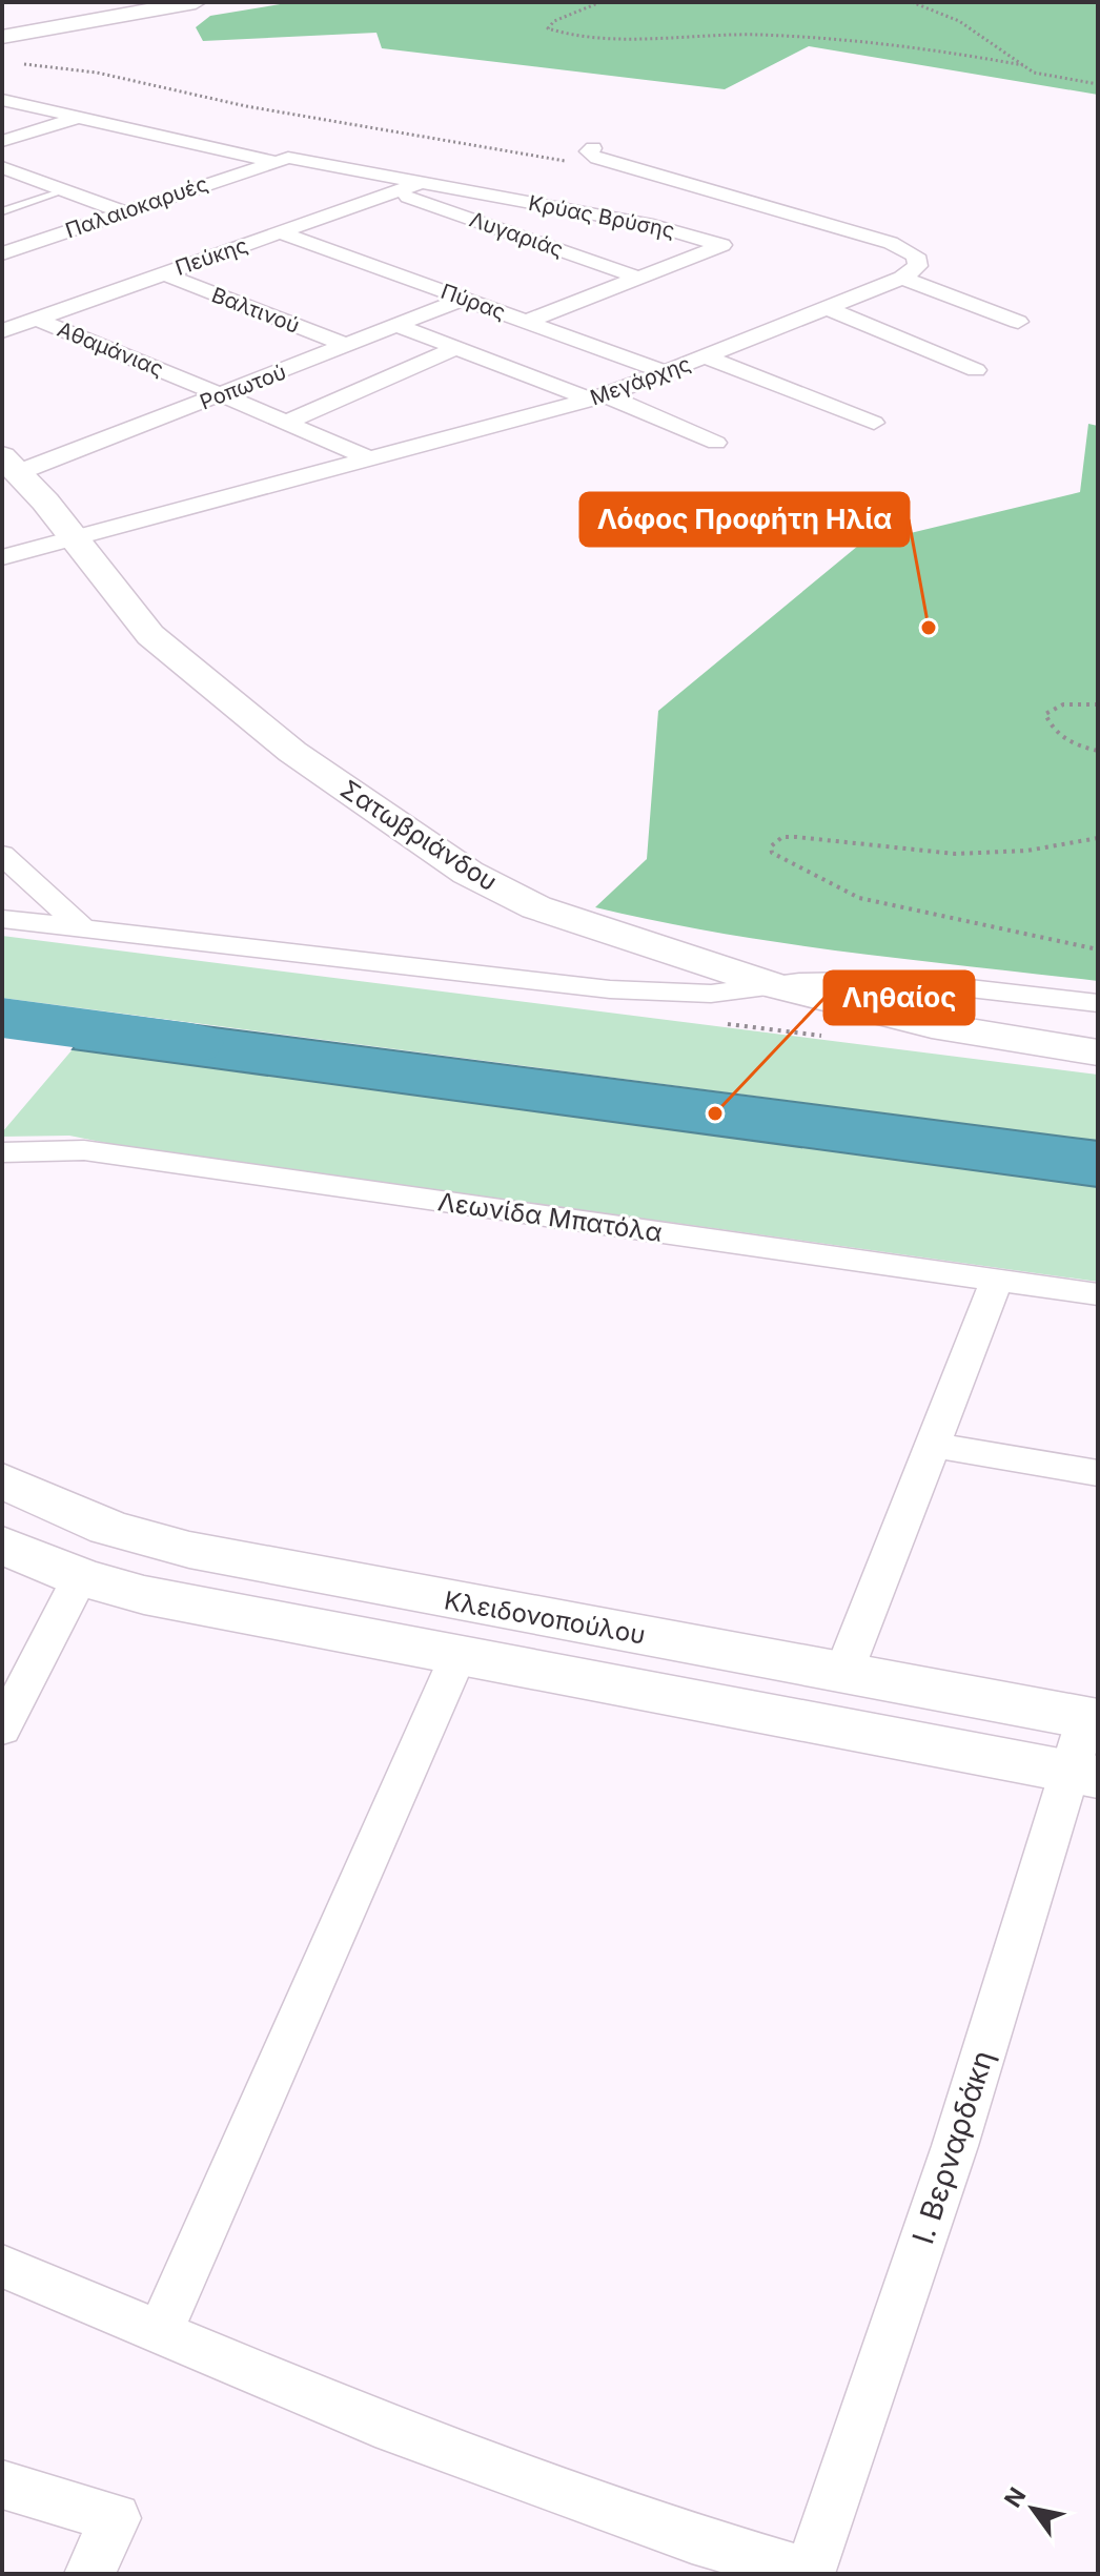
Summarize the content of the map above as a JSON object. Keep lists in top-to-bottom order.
{
  "streets": {
    "street": [
      "Παλαιοκαρυές",
      "Κρύας Βρύσης",
      "Λυγαριάς",
      "Πεύκης",
      "Πύρας",
      "Βαλτινού",
      "Αθαμάνιας",
      "Μεγάρχης",
      "Ροπωτού",
      "Σατωβριάνδου",
      "Λεωνίδα Μπατόλα",
      "Κλειδονοπούλου",
      "Ι. Βερναρδάκη"
    ]
  },
  "crossings": [
    ["Παλαιοκαρυές", "Κρύας Βρύσης"],
    ["Κρύας Βρύσης", "Λυγαριάς"],
    ["Κρύας Βρύσης", "Πεύκης"],
    ["Κρύας Βρύσης", "Πύρας"],
    ["Λυγαριάς", "Πεύκης"],
    ["Πεύκης", "Πύρας"],
    ["Πεύκης", "Βαλτινού"],
    ["Πεύκης", "Αθαμάνιας"],
    ["Πύρας", "Μεγάρχης"],
    ["Πύρας", "Ροπωτού"],
    ["Βαλτινού", "Ροπωτού"],
    ["Αθαμάνιας", "Μεγάρχης"],
    ["Αθαμάνιας", "Ροπωτού"],
    ["Μεγάρχης", "Σατωβριάνδου"],
    ["Ροπωτού", "Σατωβριάνδου"],
    ["Κλειδονοπούλου", "Ι. Βερναρδάκη"]
  ],
  "places": ["Λόφος Προφήτη Ηλία", "Ληθαίος"],
  "north": "top left"
}
